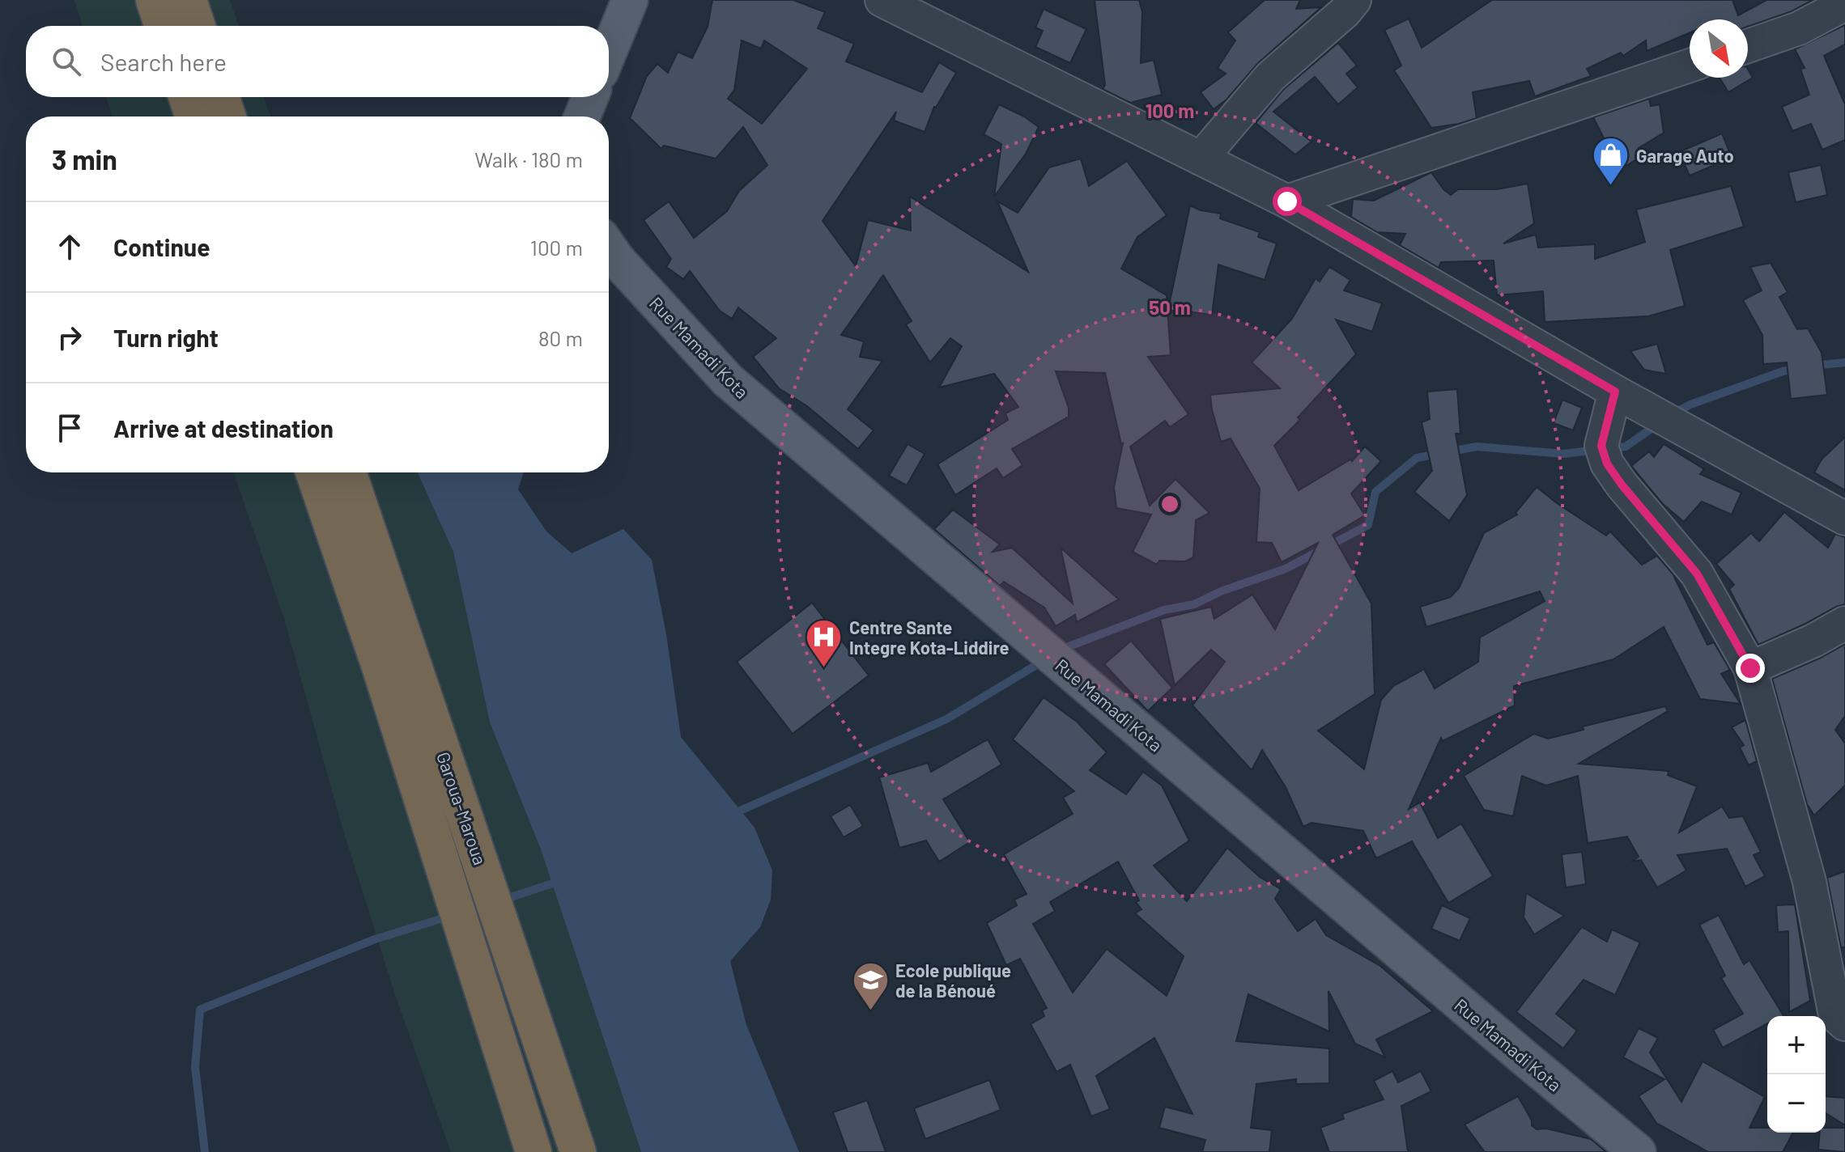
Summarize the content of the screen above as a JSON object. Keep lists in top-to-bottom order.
{
  "streets": {
    "highway": ["Garoua-Maroua"],
    "main road": ["Rue Mamadi Kota"]
  },
  "places": {
    "shop": ["Garage Auto"],
    "hospital": ["Centre Sante Integre Kota-Liddire"],
    "school or university": ["Ecole publique de la Bénoué"]
  },
  "north": "bottom right",
  "page": {
    "search": "Search here",
    "heading": ["3 min", "Walk · 180 m"],
    "list": [
      ["Continue", "100 m"],
      ["Turn right", "80 m"],
      "Arrive at destination"
    ],
    "map_buttons": ["+", "−"]
  },
  "rings": ["100 m", "50 m"]
}
